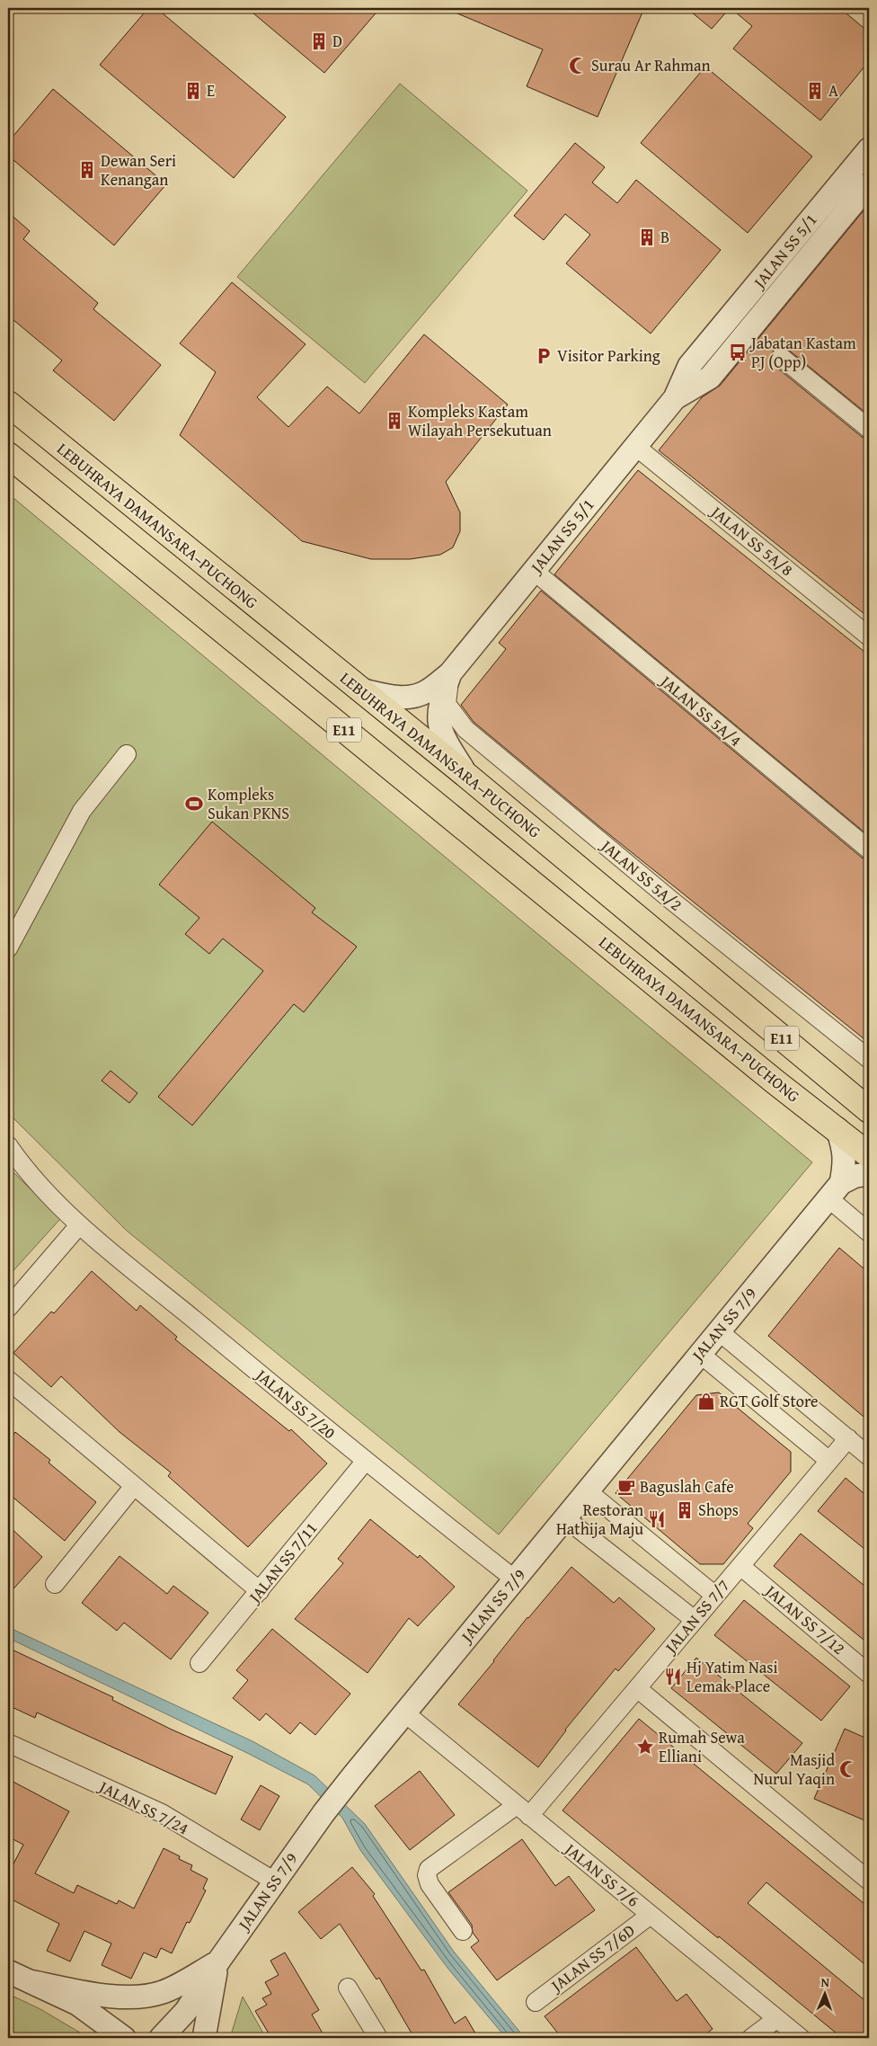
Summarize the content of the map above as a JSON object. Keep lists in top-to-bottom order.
{
  "streets": {
    "highway": ["LEBUHRAYA DAMANSARA–PUCHONG", "E11"],
    "street": [
      "JALAN SS 5/1",
      "JALAN SS 5A/8",
      "JALAN SS 5A/4",
      "JALAN SS 5A/2",
      "JALAN SS 7/9",
      "JALAN SS 7/20",
      "JALAN SS 7/11",
      "JALAN SS 7/7",
      "JALAN SS 7/12",
      "JALAN SS 7/24",
      "JALAN SS 7/6",
      "JALAN SS 7/6D"
    ]
  },
  "crossings": [
    ["JALAN SS 5/1", "LEBUHRAYA DAMANSARA–PUCHONG"],
    ["JALAN SS 5/1", "JALAN SS 5A/8"],
    ["JALAN SS 5/1", "JALAN SS 5A/4"],
    ["JALAN SS 5/1", "JALAN SS 5A/2"],
    ["LEBUHRAYA DAMANSARA–PUCHONG", "JALAN SS 7/9"],
    ["JALAN SS 7/9", "JALAN SS 7/20"],
    ["JALAN SS 7/9", "JALAN SS 7/24"],
    ["JALAN SS 7/9", "JALAN SS 7/6"],
    ["JALAN SS 7/20", "JALAN SS 7/11"],
    ["JALAN SS 7/7", "JALAN SS 7/12"],
    ["JALAN SS 7/7", "JALAN SS 7/6"],
    ["JALAN SS 7/6", "JALAN SS 7/6D"]
  ],
  "places": {
    "building": [
      "D",
      "E",
      "A",
      "Dewan Seri Kenangan",
      "B",
      "Kompleks Kastam Wilayah Persekutuan",
      "Shops"
    ],
    "mosque": ["Surau Ar Rahman", "Masjid Nurul Yaqin"],
    "bus stop": ["Jabatan Kastam PJ (Opp)"],
    "parking": ["Visitor Parking"],
    "sports": ["Kompleks Sukan PKNS"],
    "shop": ["RGT Golf Store"],
    "cafe": ["Baguslah Cafe"],
    "restaurant": ["Restoran Hathija Maju", "Hj Yatim Nasi Lemak Place"],
    "place": ["Rumah Sewa Elliani"]
  },
  "north": "top"
}
